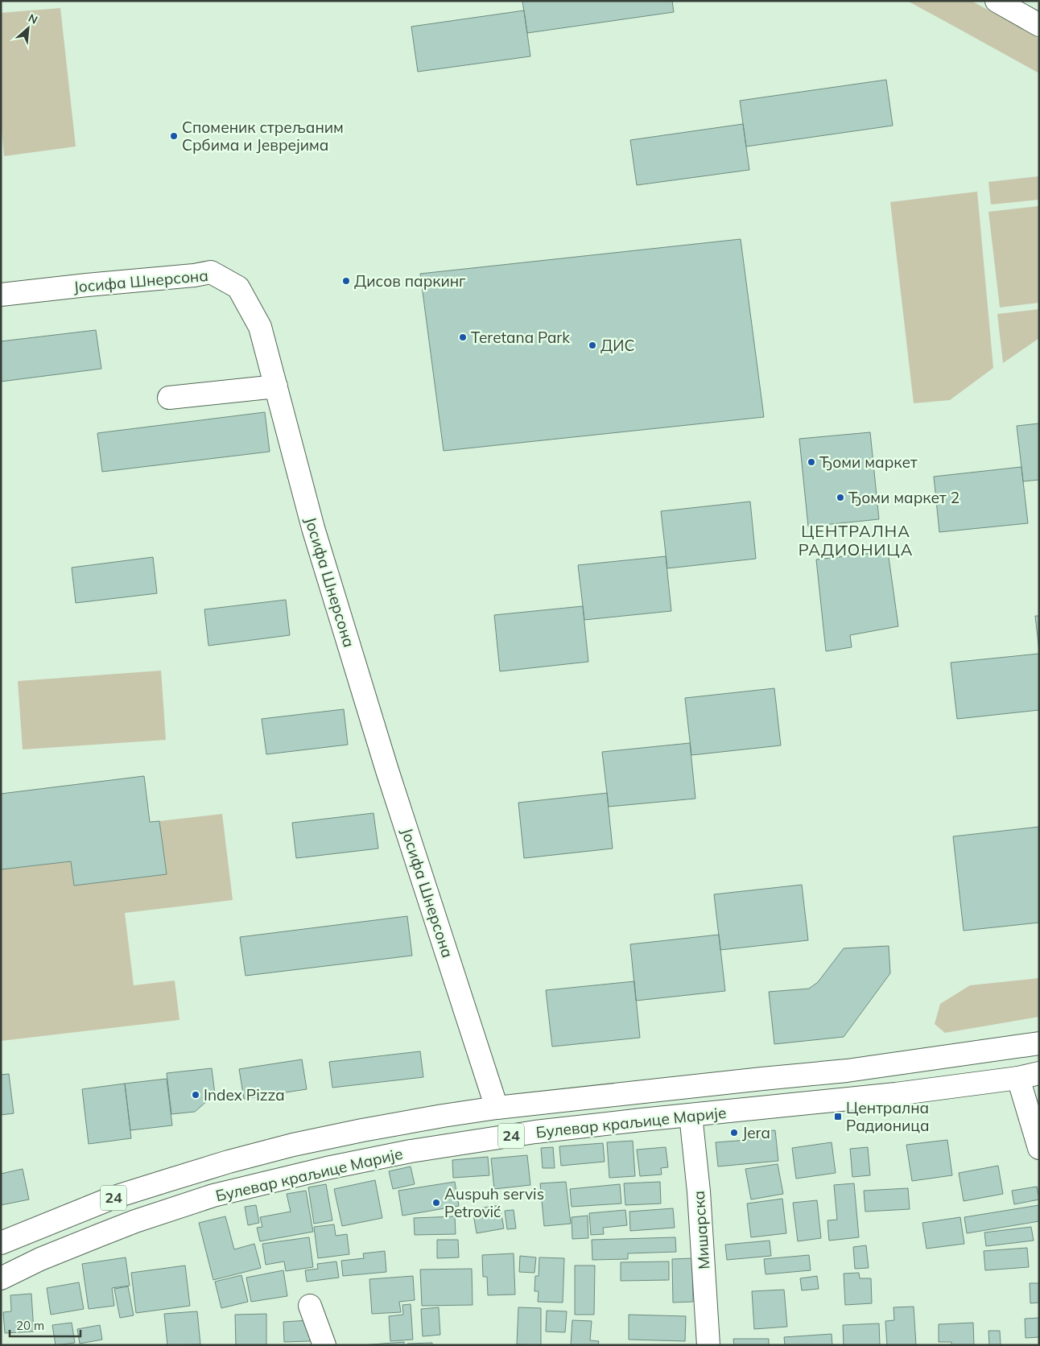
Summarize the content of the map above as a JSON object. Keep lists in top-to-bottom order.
{
  "streets": {
    "main road": [
      "Јосифа Шнерсона",
      "Булевар краљице Марије",
      "24",
      "Мишарска"
    ]
  },
  "crossings": [
    ["Јосифа Шнерсона", "Булевар краљице Марије"],
    ["Булевар краљице Марије", "Мишарска"]
  ],
  "districts": ["ЦЕНТРАЛНА РАДИОНИЦА"],
  "places": {
    "other": [
      "Споменик стрељаним Србима и Јеврејима",
      "Дисов паркинг",
      "Teretana Park",
      "ДИС",
      "Ђоми маркет",
      "Ђоми маркет 2",
      "Index Pizza",
      "Jera",
      "Auspuh servis Petrović"
    ],
    "transit": ["Централна Радионица"]
  },
  "scale_bar": "20 m",
  "north": "top right"
}
